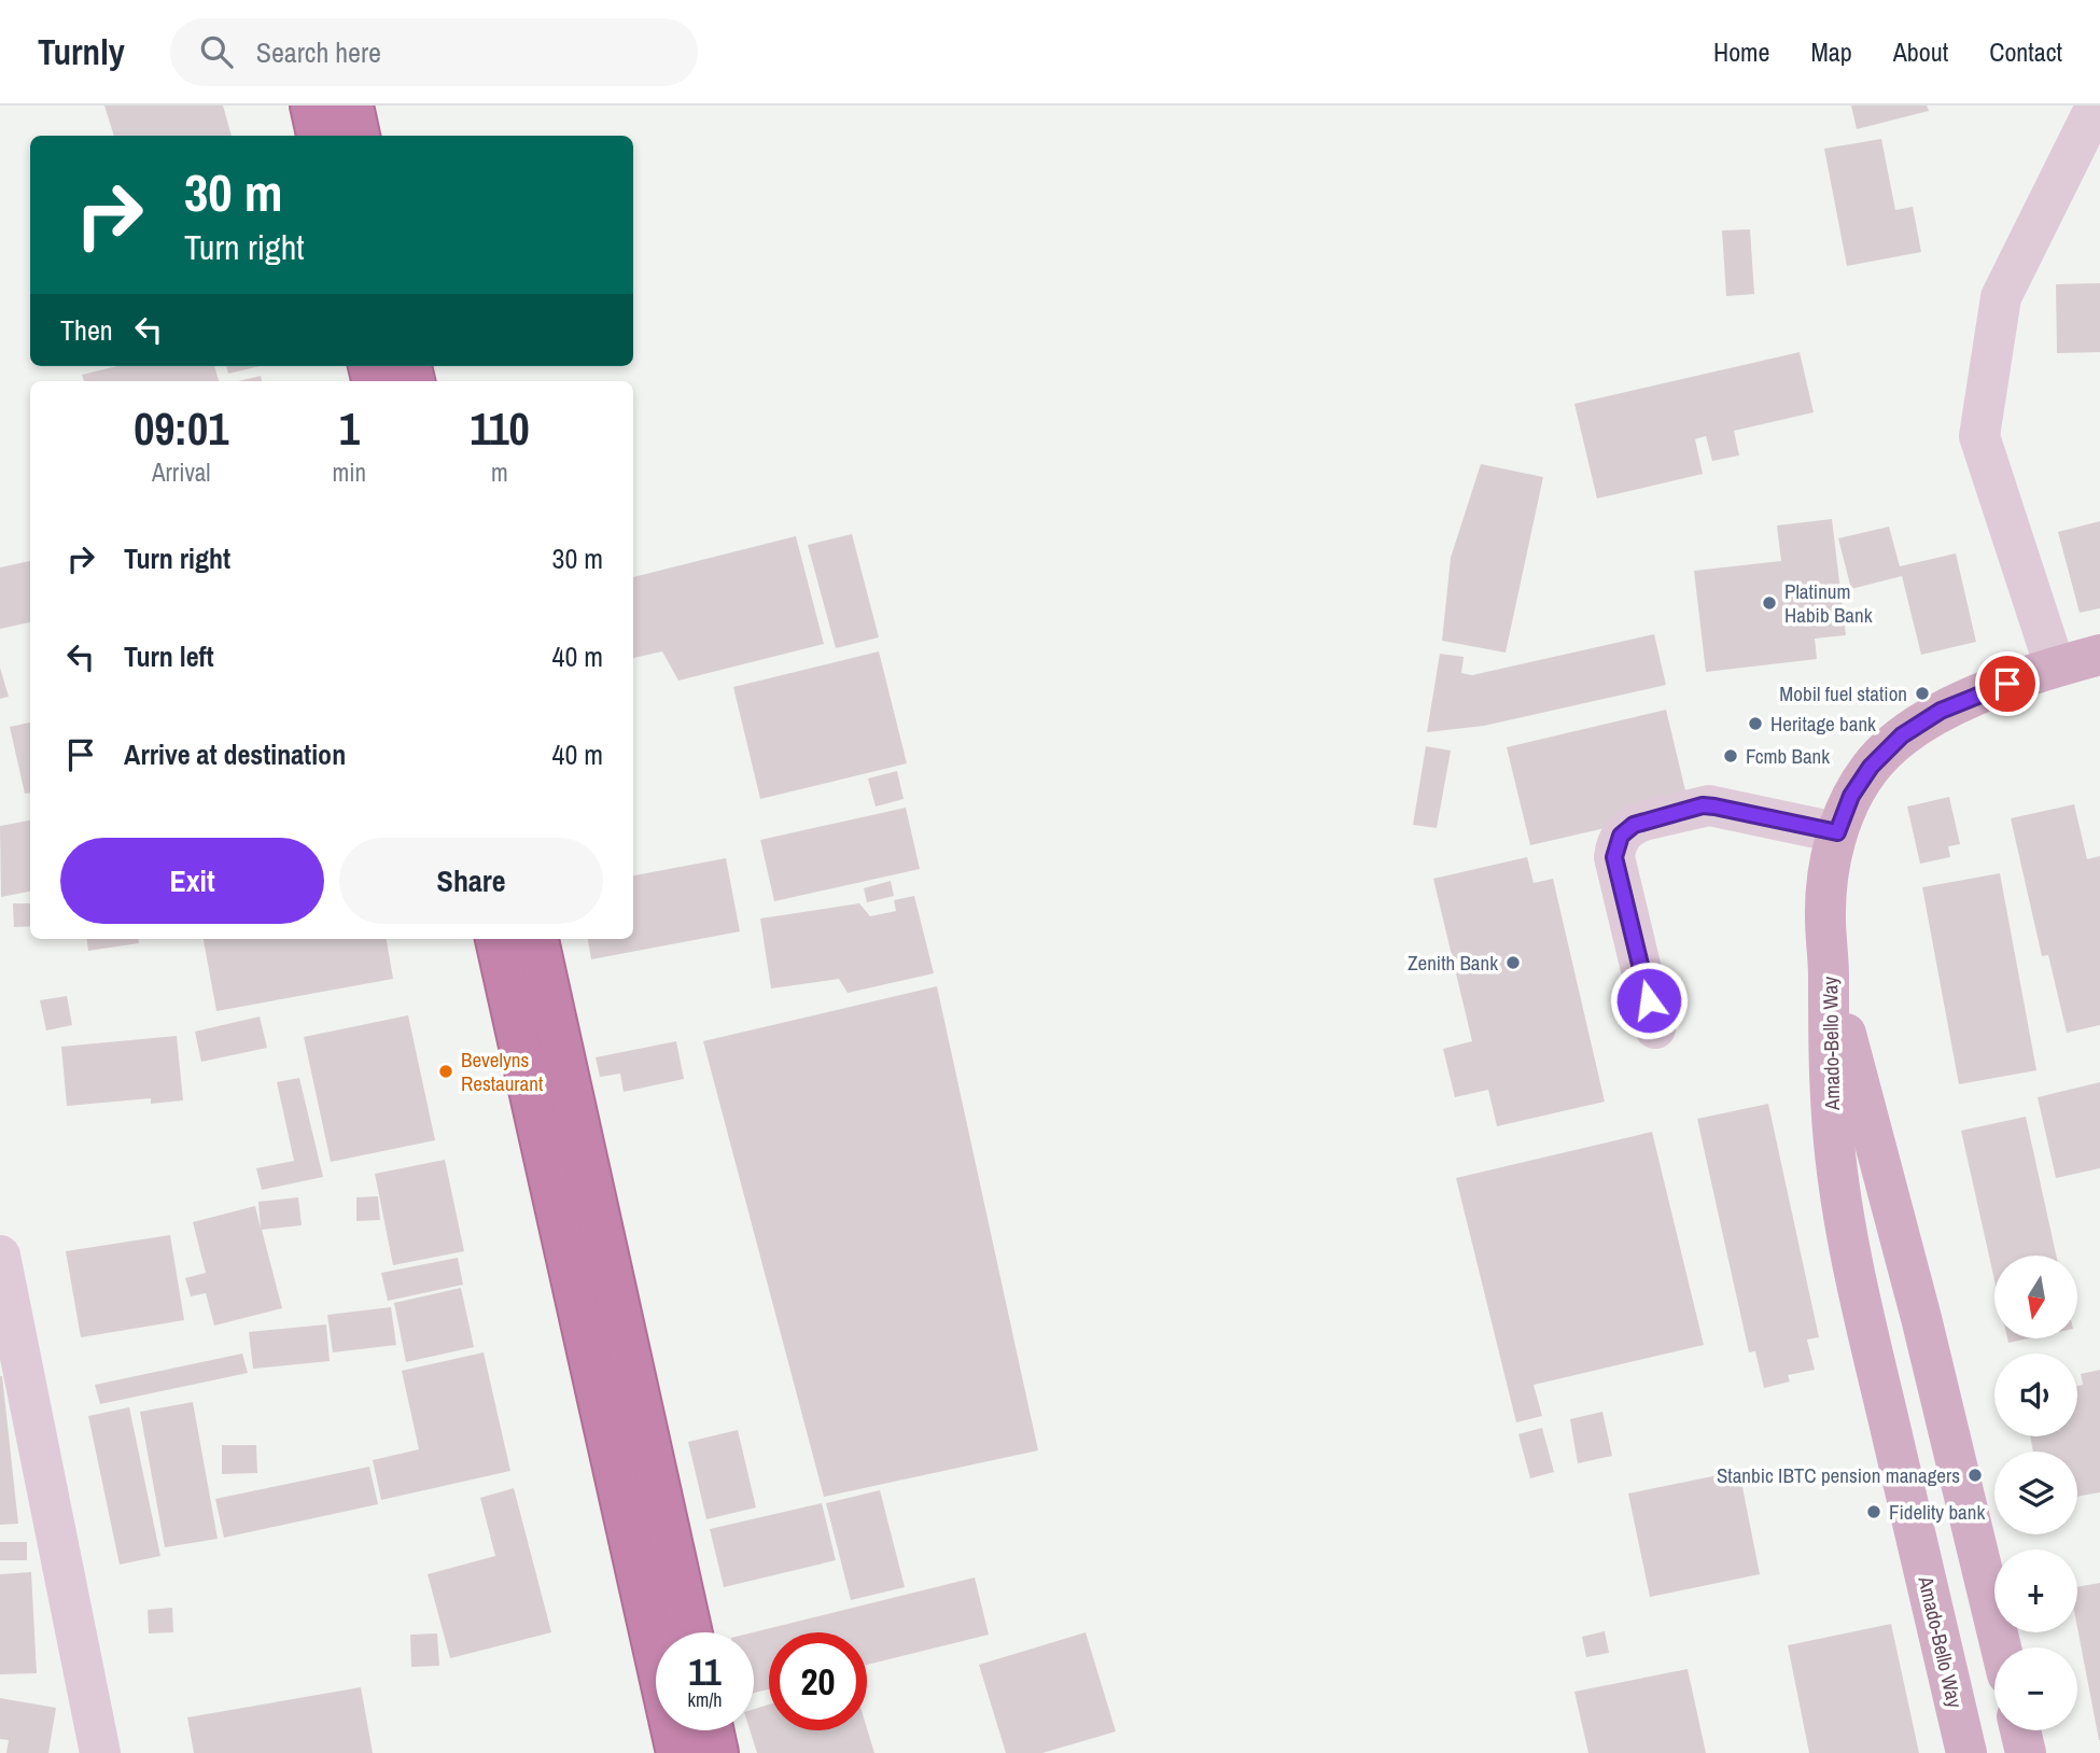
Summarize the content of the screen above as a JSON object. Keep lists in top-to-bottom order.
{
  "streets": {
    "main road": ["Amado-Bello Way"]
  },
  "places": [
    "Platinum Habib Bank",
    "Mobil fuel station",
    "Heritage bank",
    "Fcmb Bank",
    "Zenith Bank",
    "Bevelyns Restaurant",
    "Stanbic IBTC pension managers",
    "Fidelity bank"
  ],
  "north": "bottom",
  "page": {
    "header": "Turnly",
    "search": "Search here",
    "nav": [
      "Home",
      "Map",
      "About",
      "Contact"
    ],
    "turn": ["30 m", "Turn right"],
    "then": "Then",
    "eta": [
      "09:01",
      "Arrival",
      "1",
      "min",
      "110",
      "m"
    ],
    "list": [
      {
        "name": "Turn right",
        "value": "30 m"
      },
      {
        "name": "Turn left",
        "value": "40 m"
      },
      {
        "name": "Arrive at destination",
        "value": "40 m"
      }
    ],
    "buttons": ["Exit", "Share"],
    "map_buttons": ["+", "−"],
    "speed": "11 km/h",
    "limit": "20"
  }
}
